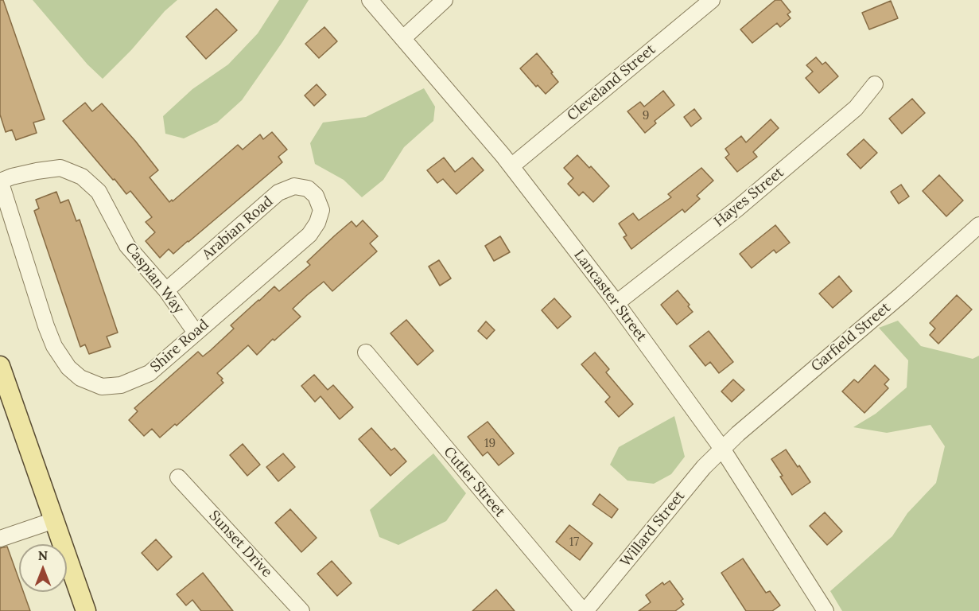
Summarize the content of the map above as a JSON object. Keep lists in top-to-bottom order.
{
  "streets": {
    "street": [
      "Cleveland Street",
      "Hayes Street",
      "Arabian Road",
      "Caspian Way",
      "Lancaster Street",
      "Garfield Street",
      "Shire Road",
      "Cutler Street",
      "Willard Street",
      "Sunset Drive"
    ]
  },
  "crossings": [
    ["Cleveland Street", "Lancaster Street"],
    ["Hayes Street", "Lancaster Street"],
    ["Arabian Road", "Caspian Way"],
    ["Arabian Road", "Shire Road"],
    ["Caspian Way", "Shire Road"],
    ["Lancaster Street", "Garfield Street"],
    ["Lancaster Street", "Willard Street"],
    ["Garfield Street", "Willard Street"],
    ["Cutler Street", "Willard Street"]
  ],
  "house_numbers": ["9", "19", "17"],
  "north": "top"
}
